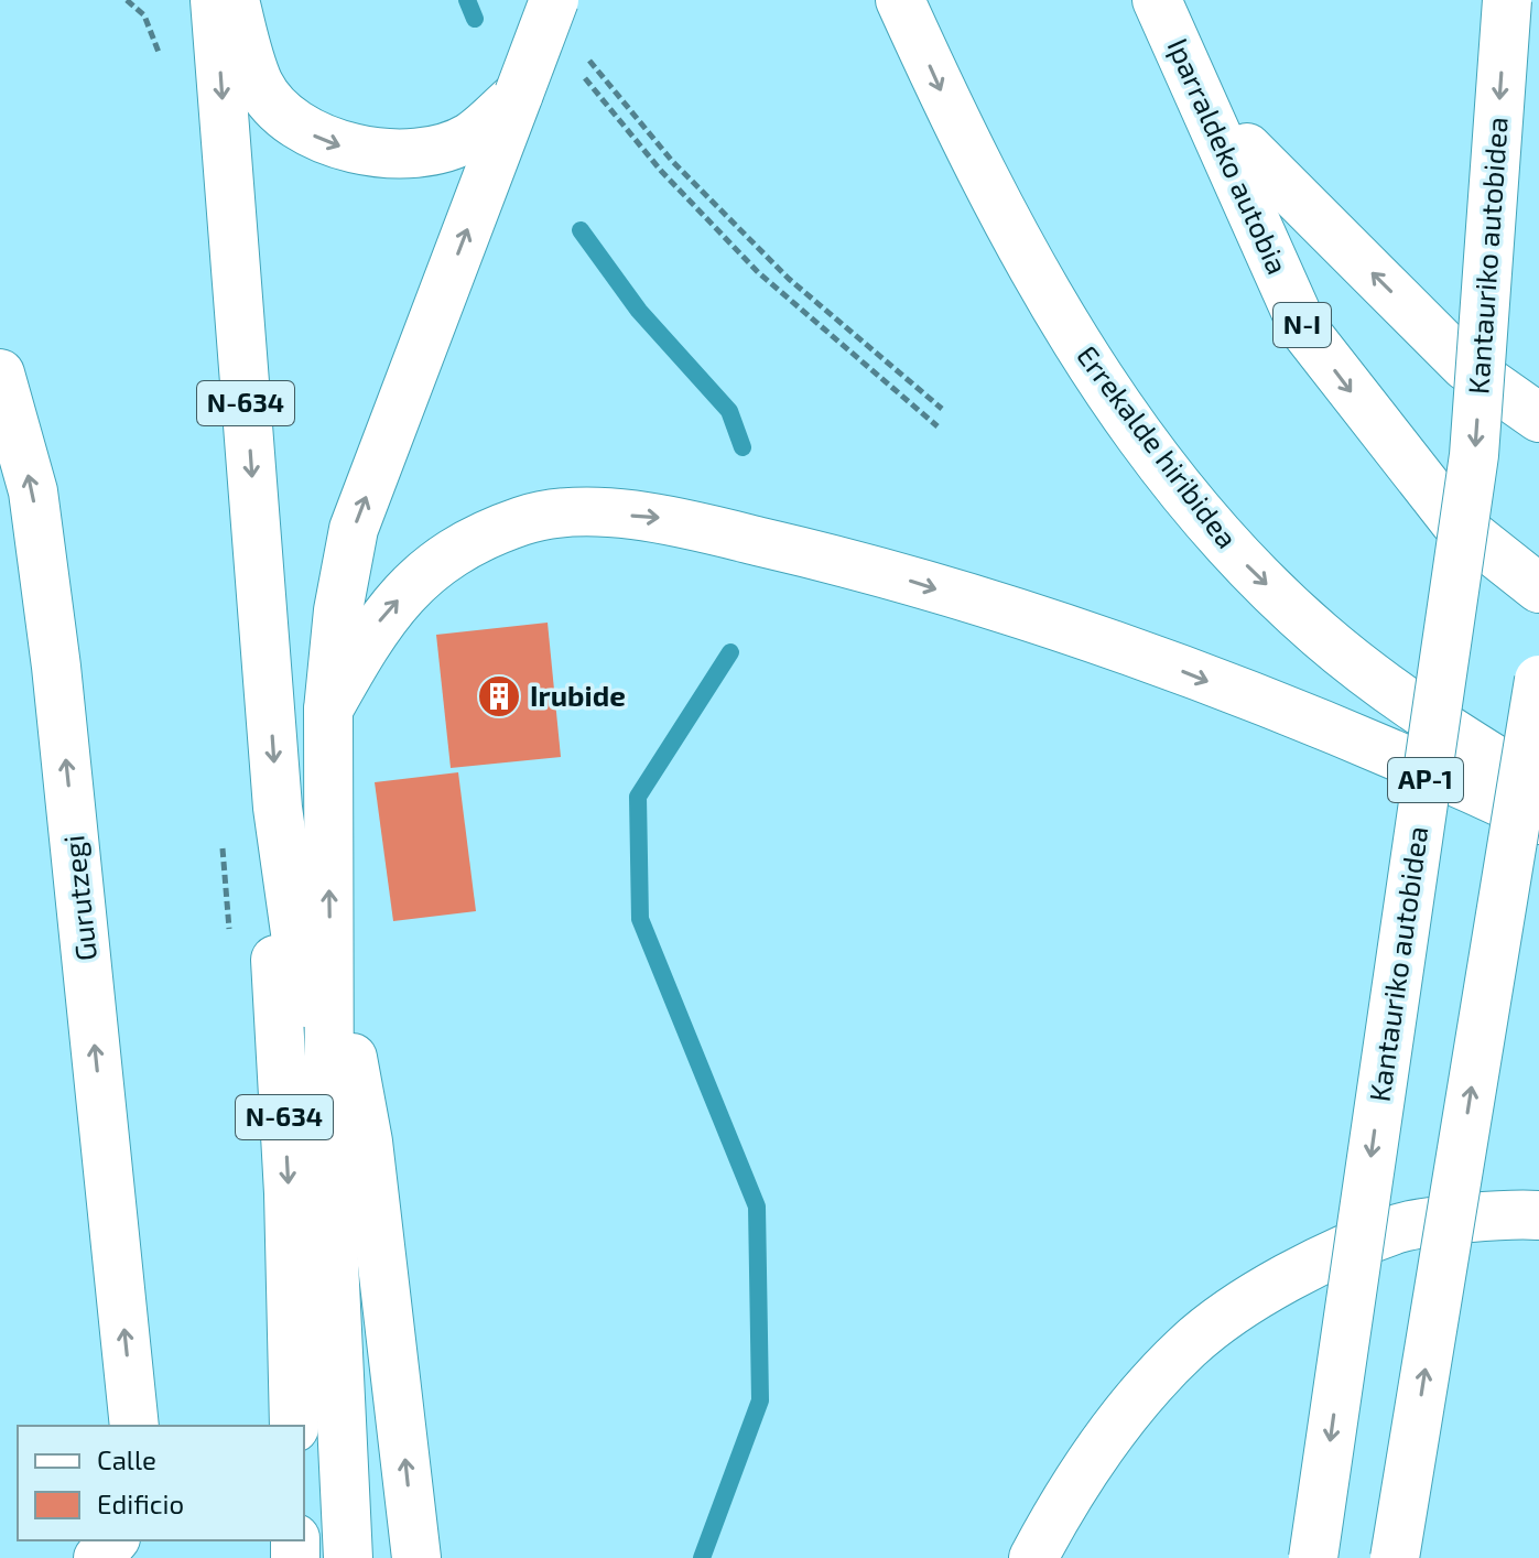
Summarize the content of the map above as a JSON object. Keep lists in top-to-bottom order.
{
  "streets": {
    "main road": [
      "Iparraldeko autobia",
      "Kantauriko autobidea",
      "N-I",
      "N-634",
      "Errekalde hiribidea",
      "AP-1",
      "Gurutzegi"
    ]
  },
  "places": {
    "building": ["Irubide"]
  },
  "legend": ["Calle", "Edificio"]
}
